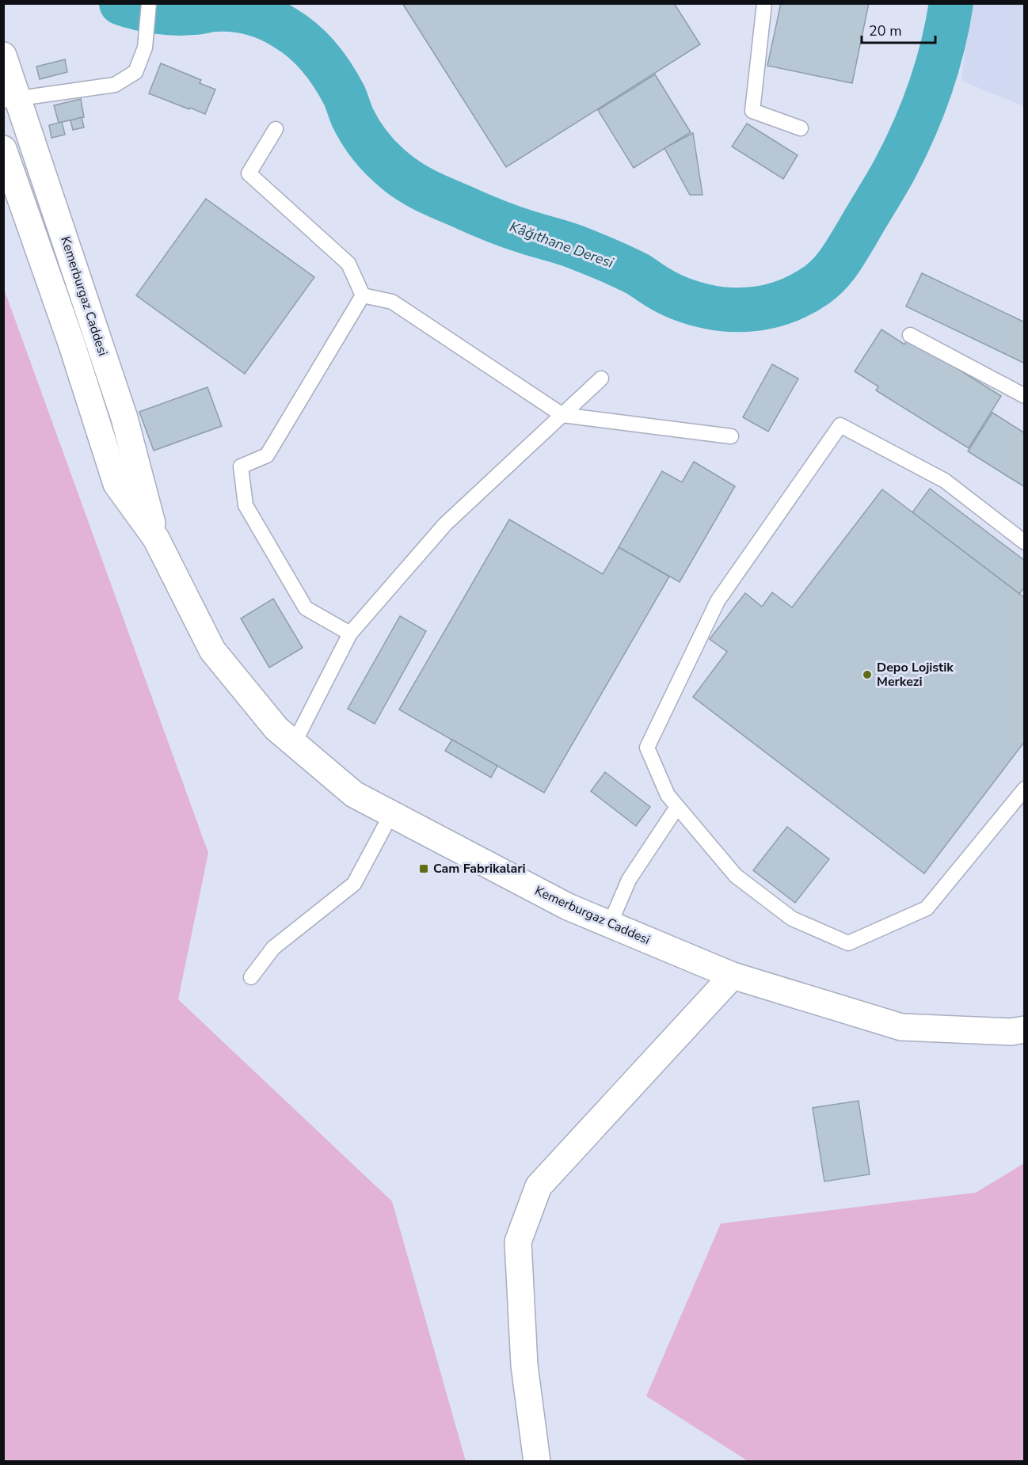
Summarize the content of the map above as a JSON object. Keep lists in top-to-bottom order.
{
  "streets": {
    "main road": ["Kemerburgaz Caddesi"]
  },
  "water": ["Kâğıthane Deresi"],
  "places": {
    "other": ["Depo Lojistik Merkezi"],
    "transit": ["Cam Fabrikalari"]
  },
  "scale_bar": "20 m"
}
